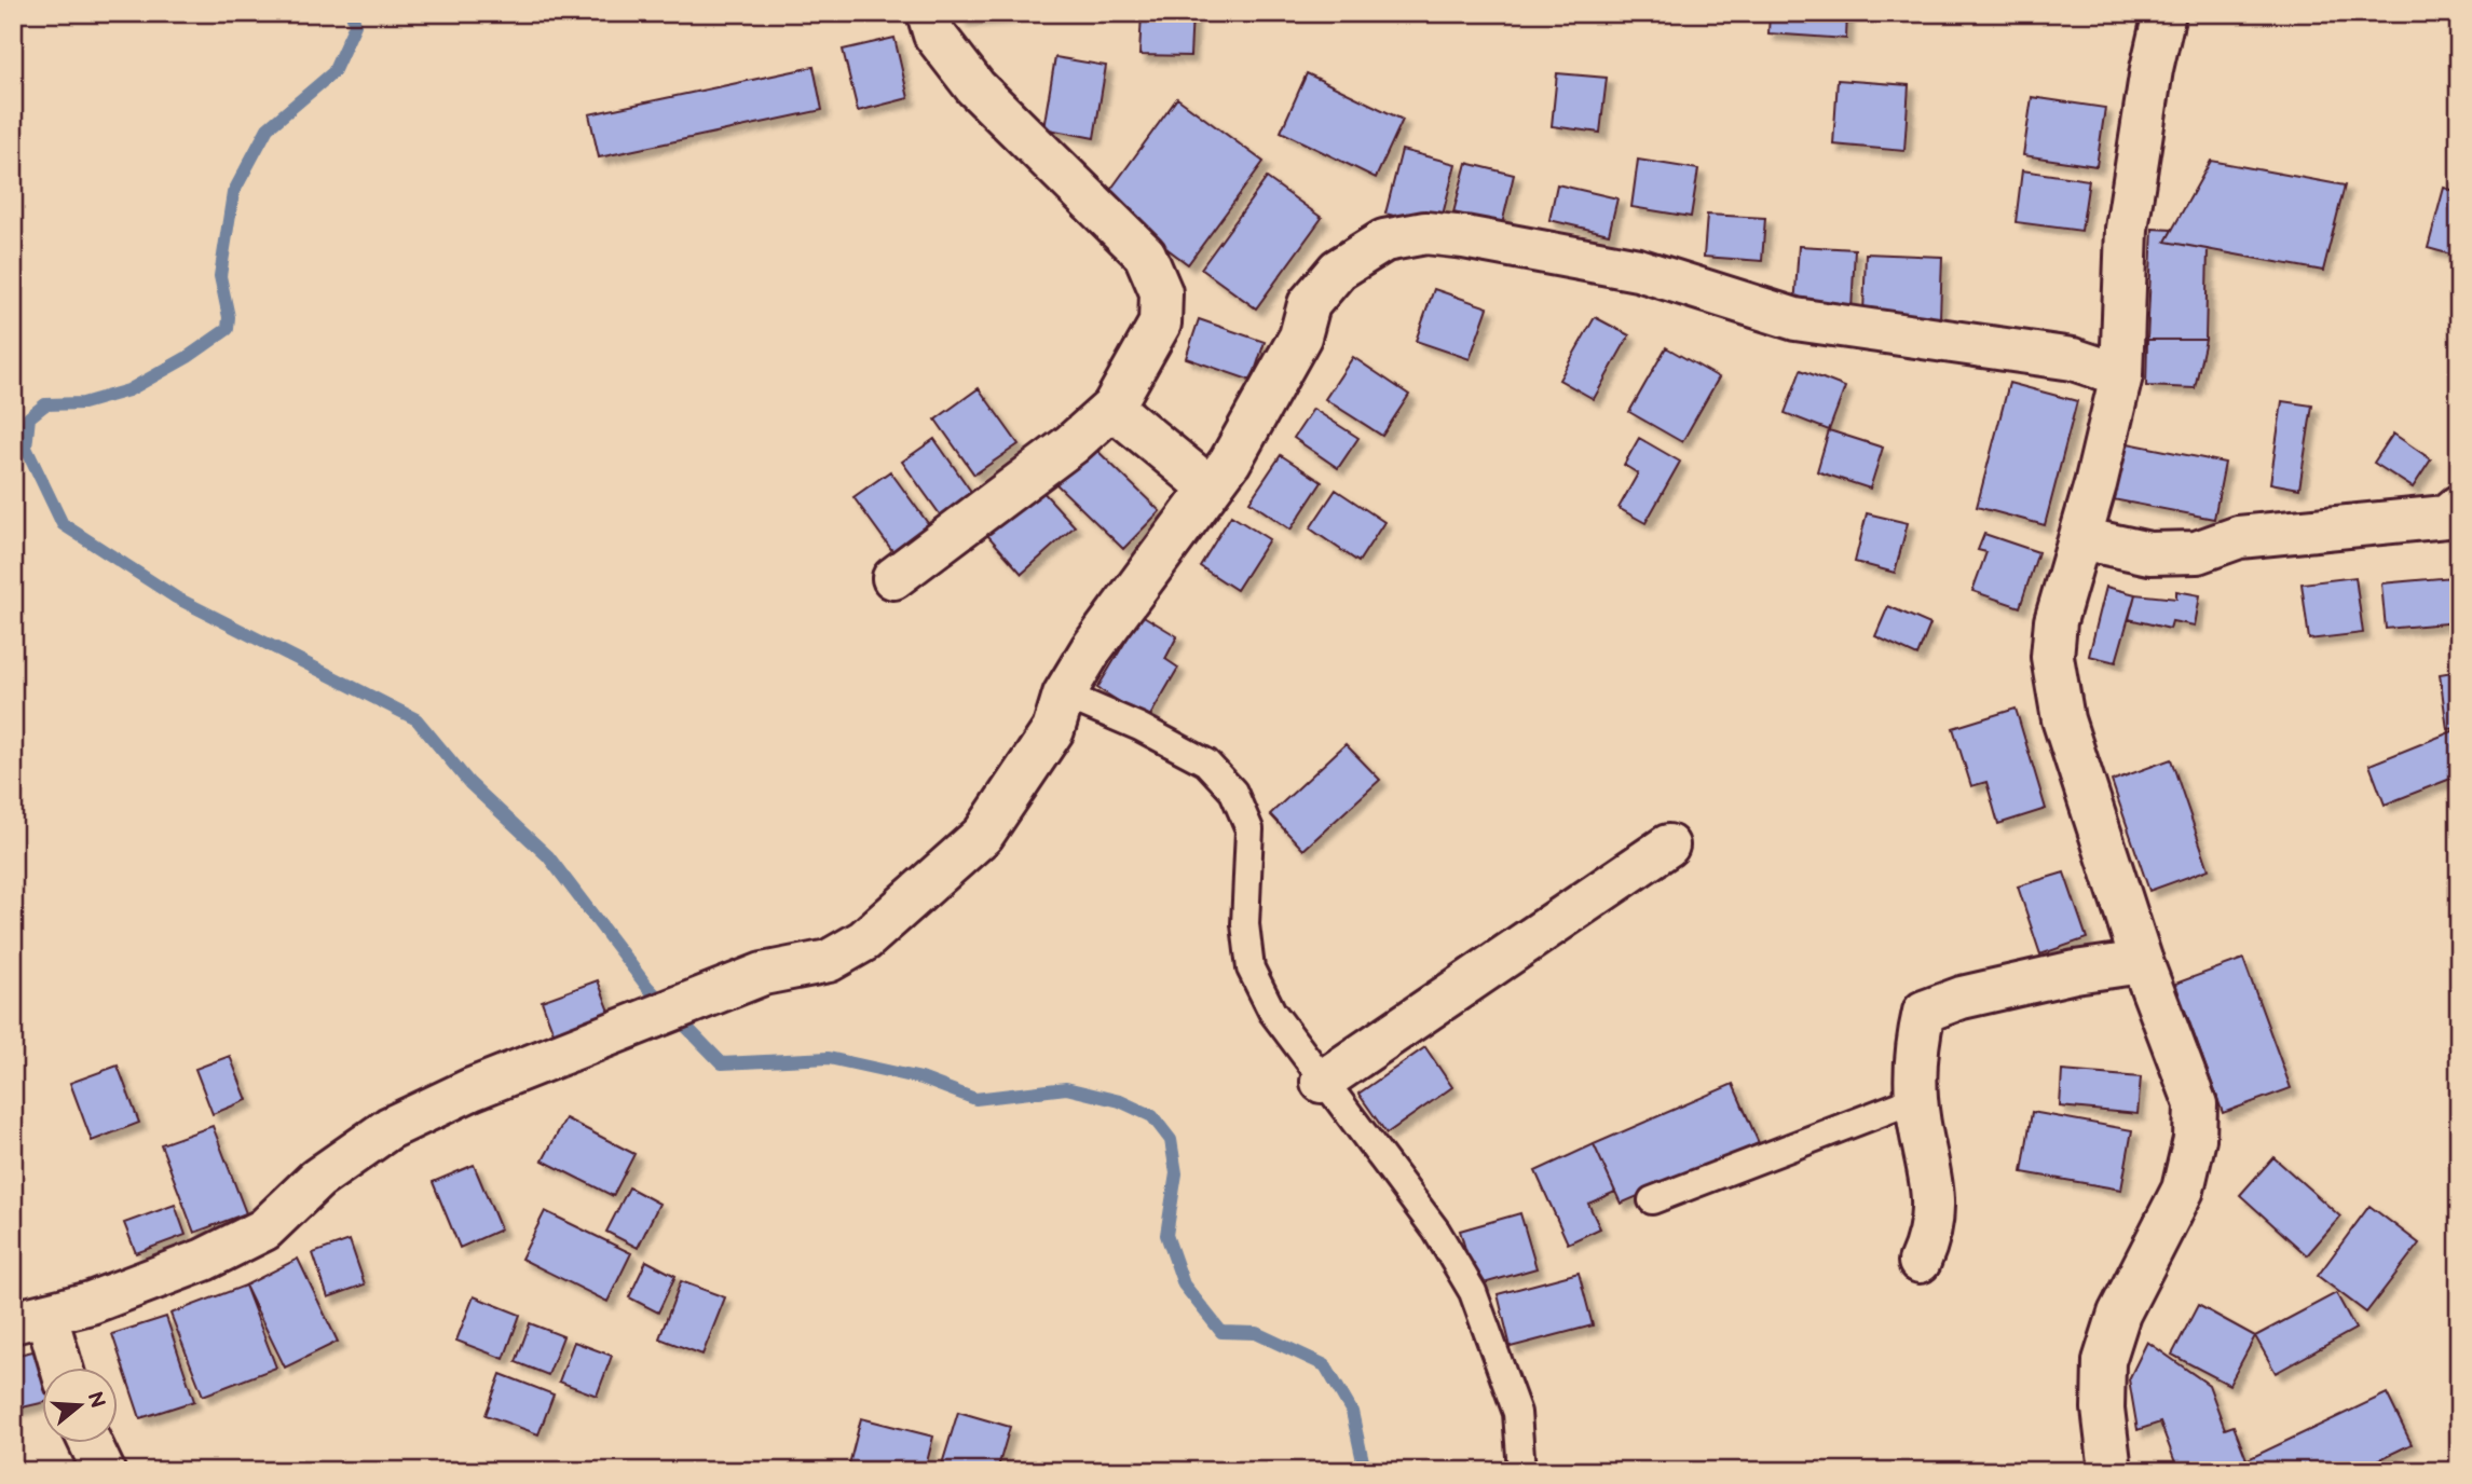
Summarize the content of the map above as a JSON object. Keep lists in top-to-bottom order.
{
  "north": "right"
}
